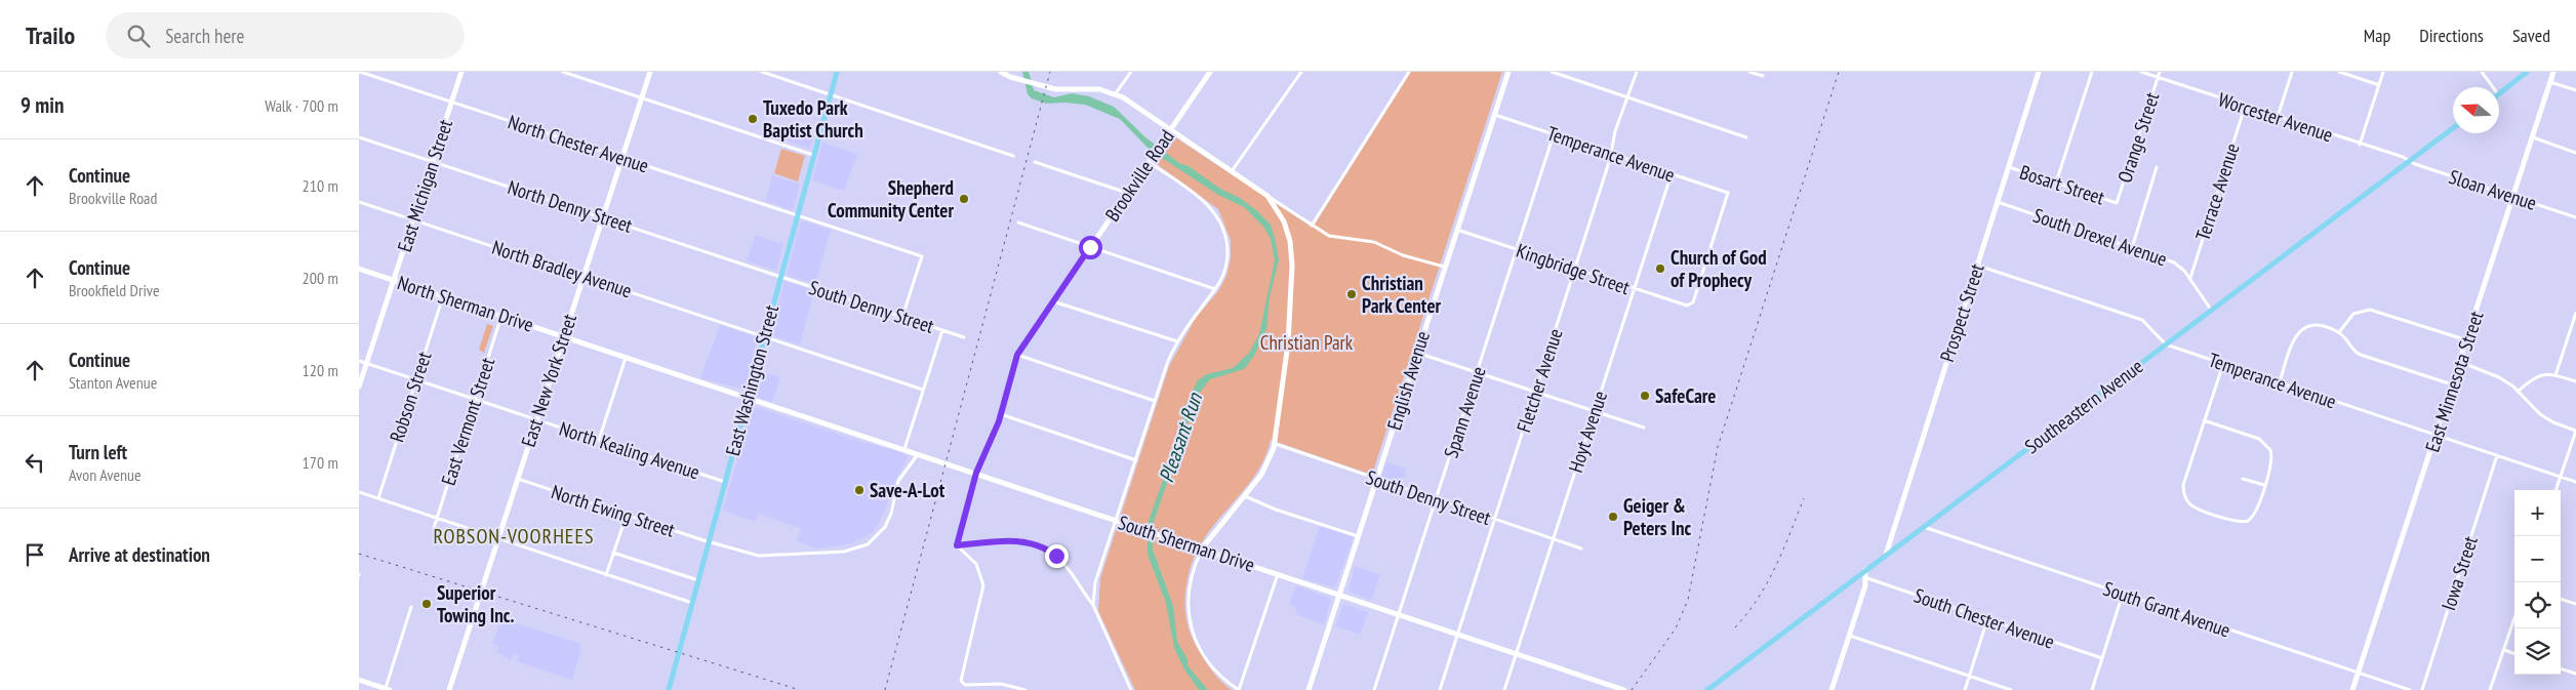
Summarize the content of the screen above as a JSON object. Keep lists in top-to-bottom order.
{
  "streets": {
    "main road": [
      "Brookville Road",
      "East Michigan Street",
      "North Sherman Drive",
      "Prospect Street",
      "East New York Street",
      "East Washington Street",
      "English Avenue",
      "East Minnesota Street",
      "Southeastern Avenue",
      "South Sherman Drive"
    ],
    "street": [
      "Worcester Avenue",
      "Orange Street",
      "North Chester Avenue",
      "Temperance Avenue",
      "Bosart Street",
      "Sloan Avenue",
      "Terrace Avenue",
      "North Denny Street",
      "South Drexel Avenue",
      "North Bradley Avenue",
      "Kingbridge Street",
      "South Denny Street",
      "Fletcher Avenue",
      "Robson Street",
      "Spann Avenue",
      "East Vermont Street",
      "Hoyt Avenue",
      "North Kealing Avenue",
      "North Ewing Street",
      "Iowa Street",
      "South Grant Avenue",
      "South Chester Avenue"
    ]
  },
  "crossings": [
    ["Worcester Avenue", "Orange Street"],
    ["Worcester Avenue", "Sloan Avenue"],
    ["Worcester Avenue", "Terrace Avenue"],
    ["Worcester Avenue", "Southeastern Avenue"],
    ["Orange Street", "Bosart Street"],
    ["North Chester Avenue", "East Michigan Street"],
    ["North Chester Avenue", "East New York Street"],
    ["North Chester Avenue", "East Washington Street"],
    ["Temperance Avenue", "Kingbridge Street"],
    ["Temperance Avenue", "Prospect Street"],
    ["Temperance Avenue", "English Avenue"],
    ["Temperance Avenue", "Fletcher Avenue"],
    ["Temperance Avenue", "East Minnesota Street"],
    ["Temperance Avenue", "Southeastern Avenue"],
    ["Temperance Avenue", "Spann Avenue"],
    ["Temperance Avenue", "Hoyt Avenue"],
    ["Temperance Avenue", "Iowa Street"],
    ["Brookville Road", "South Sherman Drive"],
    ["Bosart Street", "Prospect Street"],
    ["East Michigan Street", "North Denny Street"],
    ["East Michigan Street", "North Bradley Avenue"],
    ["East Michigan Street", "North Sherman Drive"],
    ["East Michigan Street", "North Kealing Avenue"],
    ["Sloan Avenue", "East Minnesota Street"],
    ["Sloan Avenue", "Southeastern Avenue"],
    ["Terrace Avenue", "South Drexel Avenue"],
    ["North Denny Street", "South Denny Street"],
    ["North Denny Street", "East New York Street"],
    ["North Denny Street", "East Washington Street"],
    ["South Drexel Avenue", "Prospect Street"],
    ["South Drexel Avenue", "Southeastern Avenue"],
    ["North Bradley Avenue", "East New York Street"],
    ["North Bradley Avenue", "East Washington Street"],
    ["Kingbridge Street", "English Avenue"],
    ["Kingbridge Street", "Fletcher Avenue"],
    ["Kingbridge Street", "Spann Avenue"],
    ["Kingbridge Street", "Hoyt Avenue"],
    ["North Sherman Drive", "East New York Street"],
    ["North Sherman Drive", "East Washington Street"],
    ["North Sherman Drive", "Robson Street"],
    ["North Sherman Drive", "East Vermont Street"],
    ["North Sherman Drive", "South Sherman Drive"],
    ["South Denny Street", "East Washington Street"],
    ["South Denny Street", "English Avenue"],
    ["South Denny Street", "Fletcher Avenue"],
    ["South Denny Street", "Spann Avenue"],
    ["South Denny Street", "Hoyt Avenue"],
    ["Prospect Street", "Southeastern Avenue"],
    ["East New York Street", "North Kealing Avenue"],
    ["East New York Street", "North Ewing Street"],
    ["East Washington Street", "North Kealing Avenue"],
    ["East Washington Street", "North Ewing Street"],
    ["East Washington Street", "South Sherman Drive"],
    ["English Avenue", "South Sherman Drive"],
    ["Fletcher Avenue", "South Sherman Drive"],
    ["East Minnesota Street", "South Grant Avenue"],
    ["Robson Street", "North Kealing Avenue"],
    ["Southeastern Avenue", "South Grant Avenue"],
    ["Spann Avenue", "South Sherman Drive"],
    ["East Vermont Street", "North Kealing Avenue"],
    ["Hoyt Avenue", "South Sherman Drive"],
    ["North Ewing Street", "South Sherman Drive"]
  ],
  "districts": ["ROBSON-VOORHEES"],
  "water": ["Pleasant Run"],
  "parks": ["Christian Park"],
  "places": [
    "Tuxedo Park Baptist Church",
    "Shepherd Community Center",
    "Church of God of Prophecy",
    "Christian Park Center",
    "SafeCare",
    "Save-A-Lot",
    "Geiger & Peters Inc",
    "Superior Towing Inc."
  ],
  "north": "left",
  "page": {
    "header": "Trailo",
    "search": "Search here",
    "nav": ["Map", "Directions", "Saved"],
    "heading": ["9 min", "Walk · 700 m"],
    "list": [
      ["Continue", "Brookville Road", "210 m"],
      ["Continue", "Brookfield Drive", "200 m"],
      ["Continue", "Stanton Avenue", "120 m"],
      ["Turn left", "Avon Avenue", "170 m"],
      "Arrive at destination"
    ],
    "map_buttons": ["+", "−"]
  }
}
